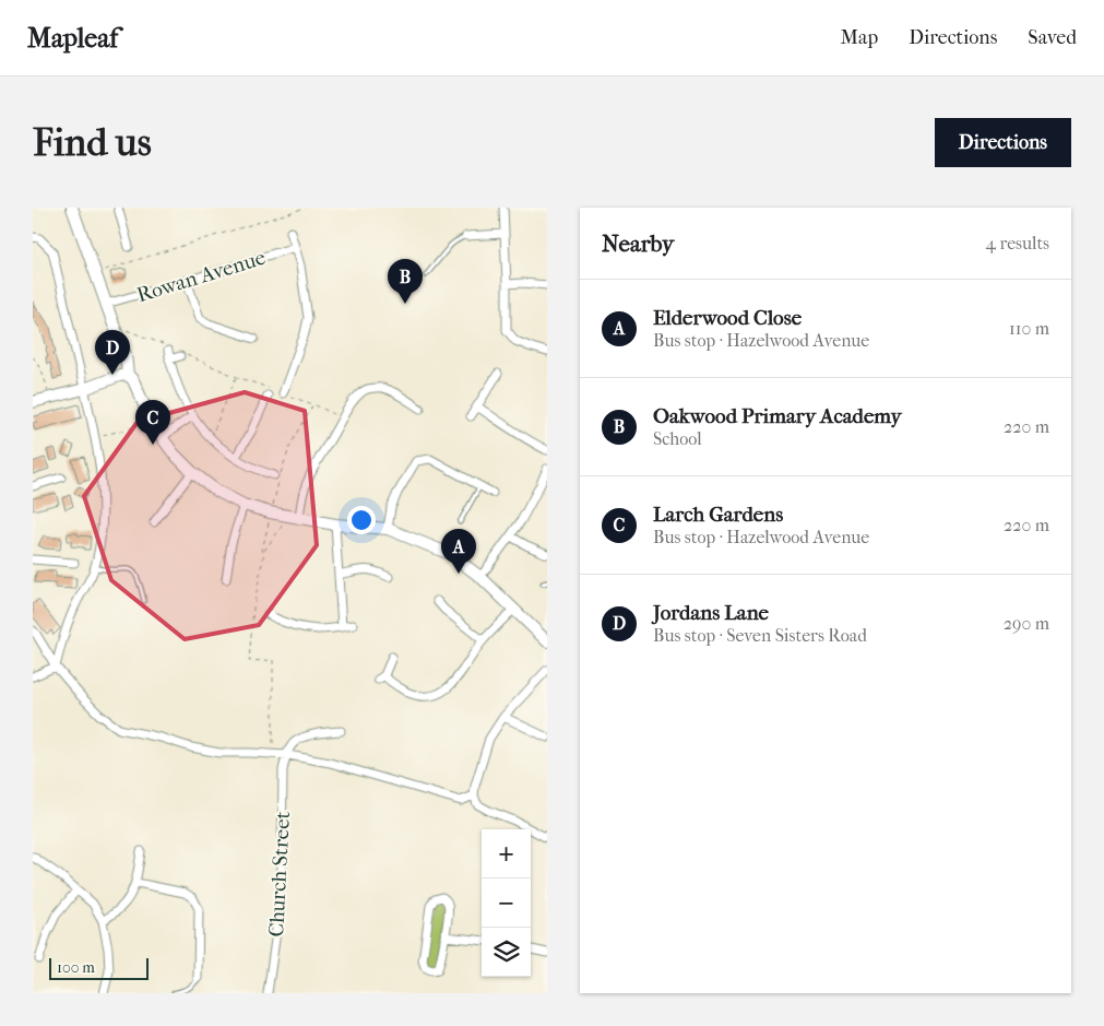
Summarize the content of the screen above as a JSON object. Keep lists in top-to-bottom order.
{
  "streets": {
    "street": ["Rowan Avenue", "Church Street"]
  },
  "scale_bar": "100 m",
  "page": {
    "header": "Mapleaf",
    "nav": ["Map", "Directions", "Saved"],
    "buttons": "Directions",
    "title": "Find us",
    "heading": ["Nearby", "4 results"],
    "pins": [
      "B",
      "D",
      "C",
      "A"
    ],
    "list": [
      {
        "mark": "A",
        "name": "Elderwood Close",
        "note": "Bus stop · Hazelwood Avenue",
        "value": "110 m"
      },
      {
        "mark": "B",
        "name": "Oakwood Primary Academy",
        "note": "School",
        "value": "220 m"
      },
      {
        "mark": "C",
        "name": "Larch Gardens",
        "note": "Bus stop · Hazelwood Avenue",
        "value": "220 m"
      },
      {
        "mark": "D",
        "name": "Jordans Lane",
        "note": "Bus stop · Seven Sisters Road",
        "value": "290 m"
      }
    ],
    "map_buttons": ["+", "−"],
    "scale": "100 m"
  }
}
